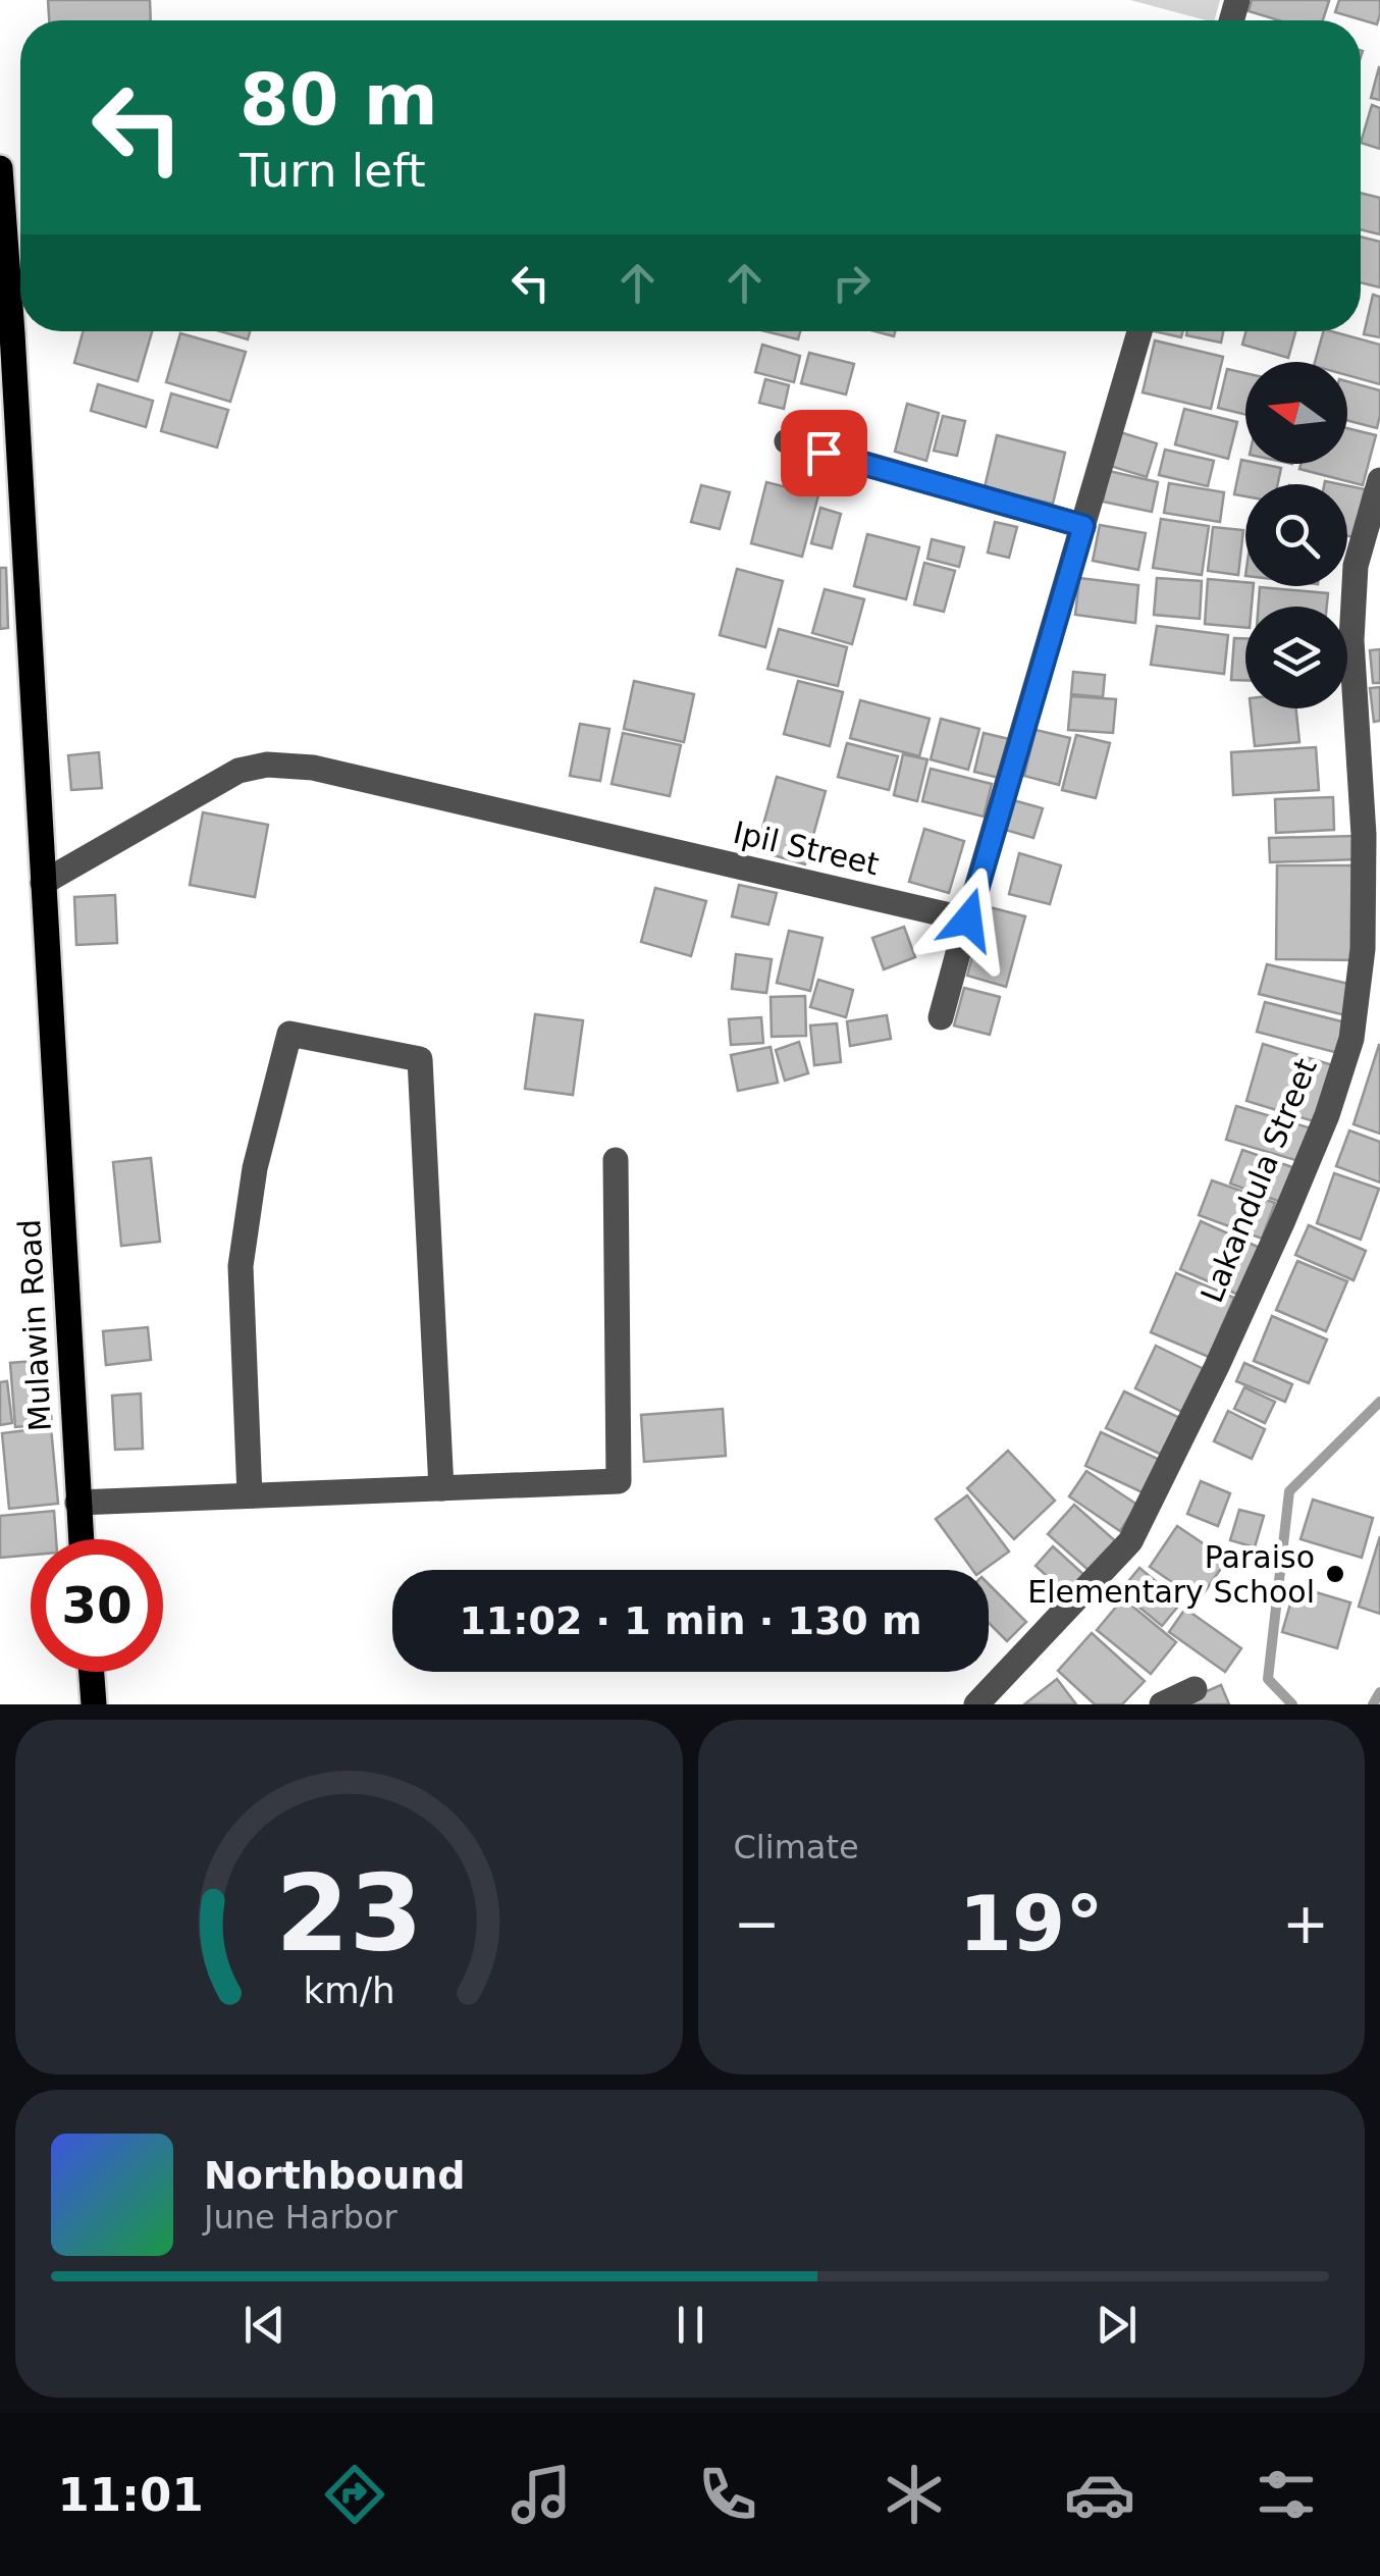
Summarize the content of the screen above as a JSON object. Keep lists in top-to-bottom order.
{
  "streets": {
    "main road": ["Mulawin Road"],
    "street": ["Ipil Street", "Lakandula Street"]
  },
  "crossings": [
    ["Ipil Street", "Mulawin Road"]
  ],
  "places": ["Paraiso Elementary School"],
  "north": "left",
  "page": {
    "turn": ["80 m", "Turn left"],
    "limit": "30",
    "trip": "11:02 · 1 min · 130 m",
    "tile": "Climate",
    "heat": ["−", "19°", "+"],
    "song": ["Northbound", "June Harbor"],
    "tabs": "11:01",
    "gauge": ["23", "km/h"]
  }
}
